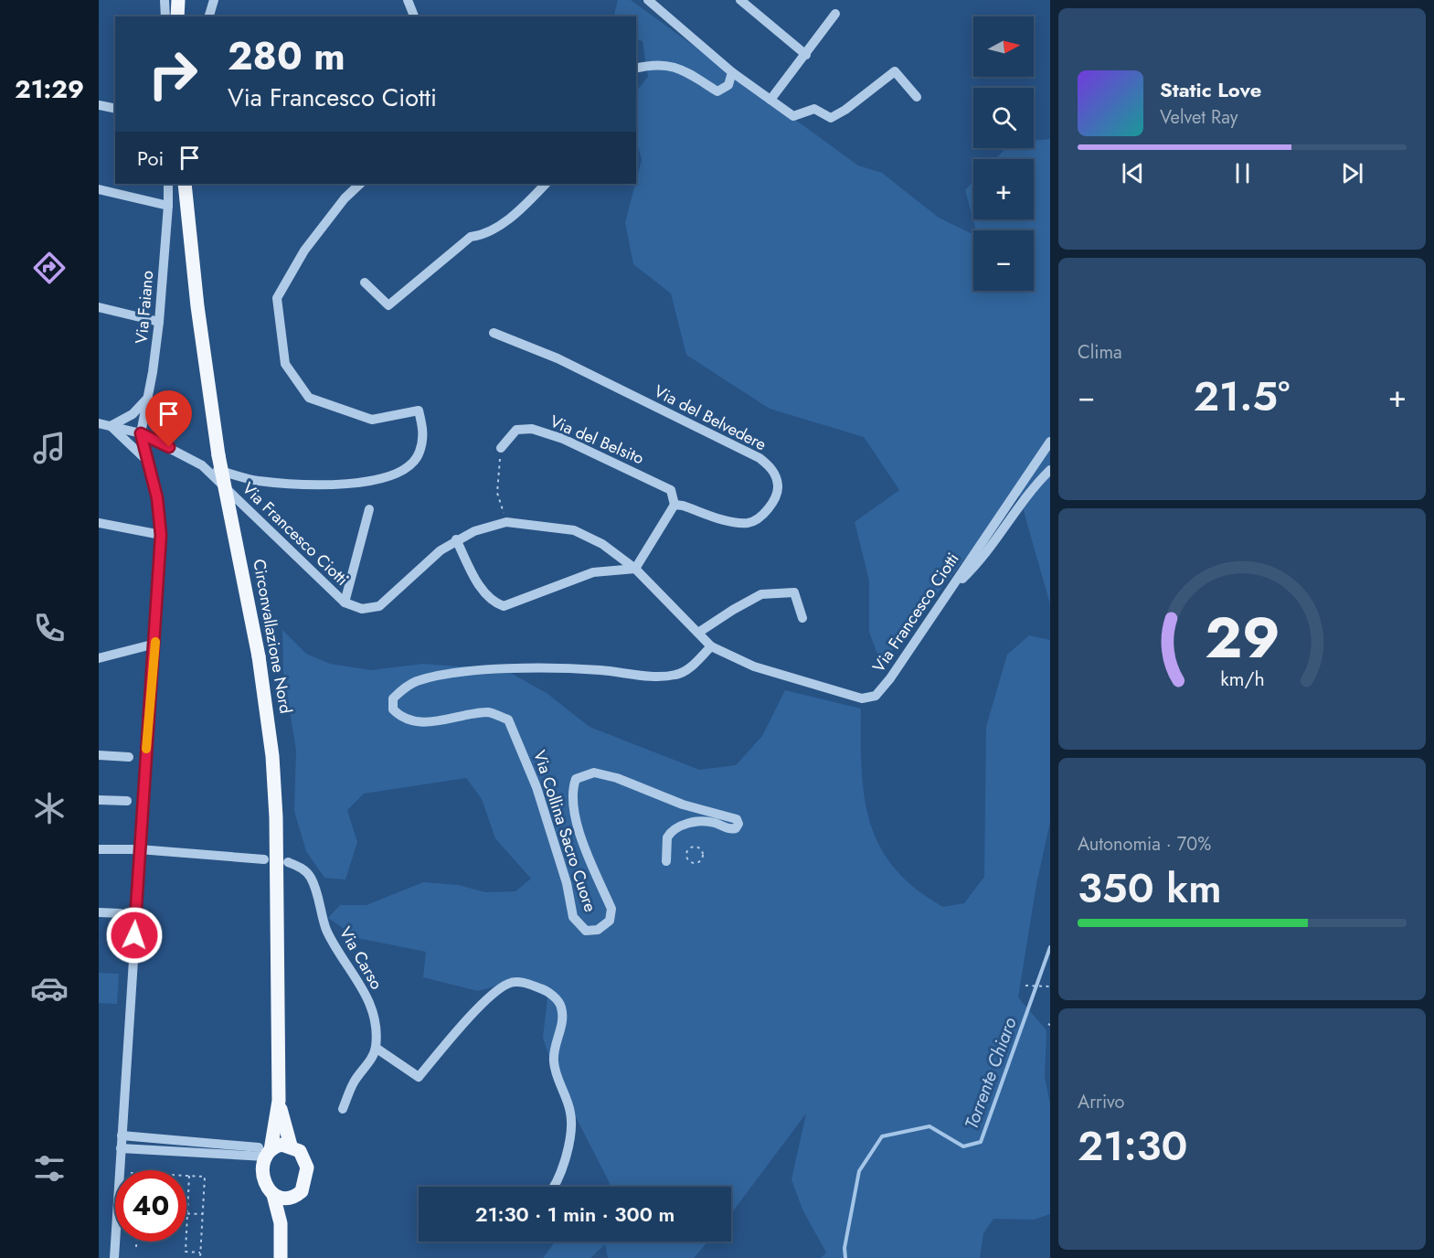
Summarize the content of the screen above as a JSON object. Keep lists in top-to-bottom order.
{
  "streets": {
    "main road": ["Circonvallazione Nord"],
    "street": [
      "Via Faiano",
      "Via del Belvedere",
      "Via del Belsito",
      "Via Francesco Ciotti",
      "Via Collina Sacro Cuore",
      "Via Carso"
    ]
  },
  "crossings": [
    ["Via Faiano", "Via Francesco Ciotti"],
    ["Via del Belvedere", "Via del Belsito"],
    ["Via Francesco Ciotti", "Via Collina Sacro Cuore"]
  ],
  "water": ["Torrente Chiaro"],
  "north": "right",
  "page": {
    "tabs": "21:29",
    "map_buttons": ["+", "−"],
    "turn": ["280 m", "Via Francesco Ciotti"],
    "song": ["Static Love", "Velvet Ray"],
    "then": "Poi",
    "tile": [
      "Clima",
      ["Autonomia · 70%", "350 km"],
      ["Arrivo", "21:30"]
    ],
    "heat": ["−", "21.5°", "+"],
    "limit": "40",
    "trip": "21:30 · 1 min · 300 m",
    "gauge": ["29", "km/h"]
  }
}
